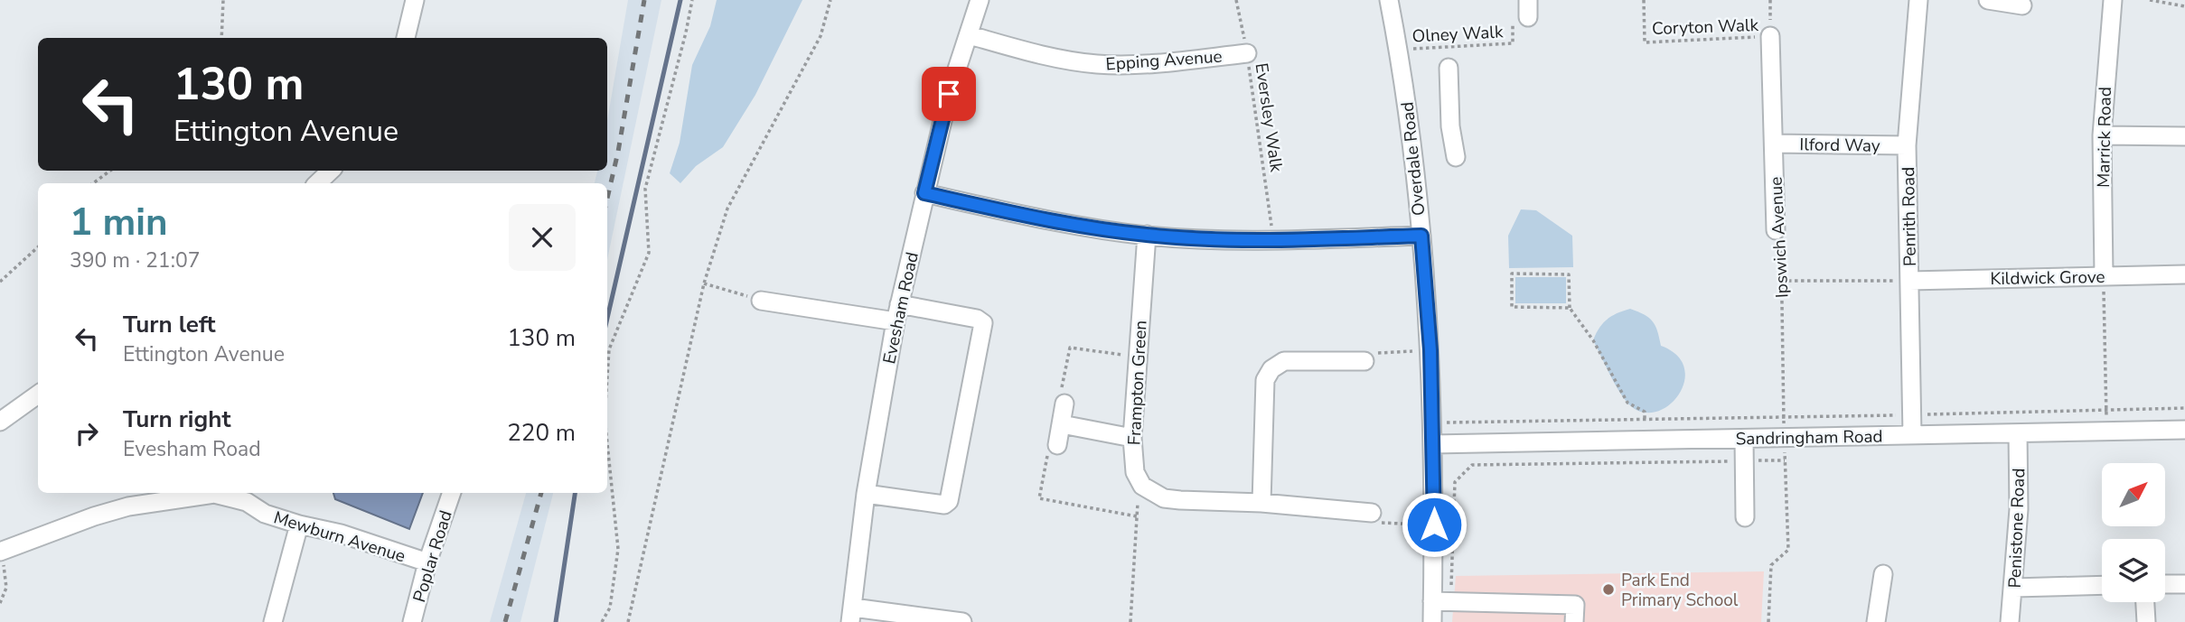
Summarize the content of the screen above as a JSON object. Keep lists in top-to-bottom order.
{
  "streets": {
    "street": [
      "Epping Avenue",
      "Marrick Road",
      "Ilford Way",
      "Overdale Road",
      "Penrith Road",
      "Ipswich Avenue",
      "Kildwick Grove",
      "Evesham Road",
      "Frampton Green",
      "Sandringham Road",
      "Penistone Road",
      "Mewburn Avenue",
      "Poplar Road"
    ],
    "path": ["Coryton Walk", "Olney Walk", "Eversley Walk"]
  },
  "crossings": [
    ["Coryton Walk", "Ipswich Avenue"],
    ["Olney Walk", "Overdale Road"],
    ["Epping Avenue", "Eversley Walk"],
    ["Epping Avenue", "Evesham Road"],
    ["Marrick Road", "Kildwick Grove"],
    ["Ilford Way", "Penrith Road"],
    ["Ilford Way", "Ipswich Avenue"],
    ["Overdale Road", "Sandringham Road"],
    ["Penrith Road", "Kildwick Grove"],
    ["Penrith Road", "Sandringham Road"],
    ["Ipswich Avenue", "Sandringham Road"],
    ["Sandringham Road", "Penistone Road"],
    ["Mewburn Avenue", "Poplar Road"]
  ],
  "places": ["Park End Primary School"],
  "north": "top right",
  "page": {
    "turn": ["130 m", "Ettington Avenue"],
    "heading": ["1 min", "390 m · 21:07"],
    "list": [
      {
        "name": "Turn left",
        "note": "Ettington Avenue",
        "value": "130 m"
      },
      {
        "name": "Turn right",
        "note": "Evesham Road",
        "value": "220 m"
      }
    ]
  }
}
